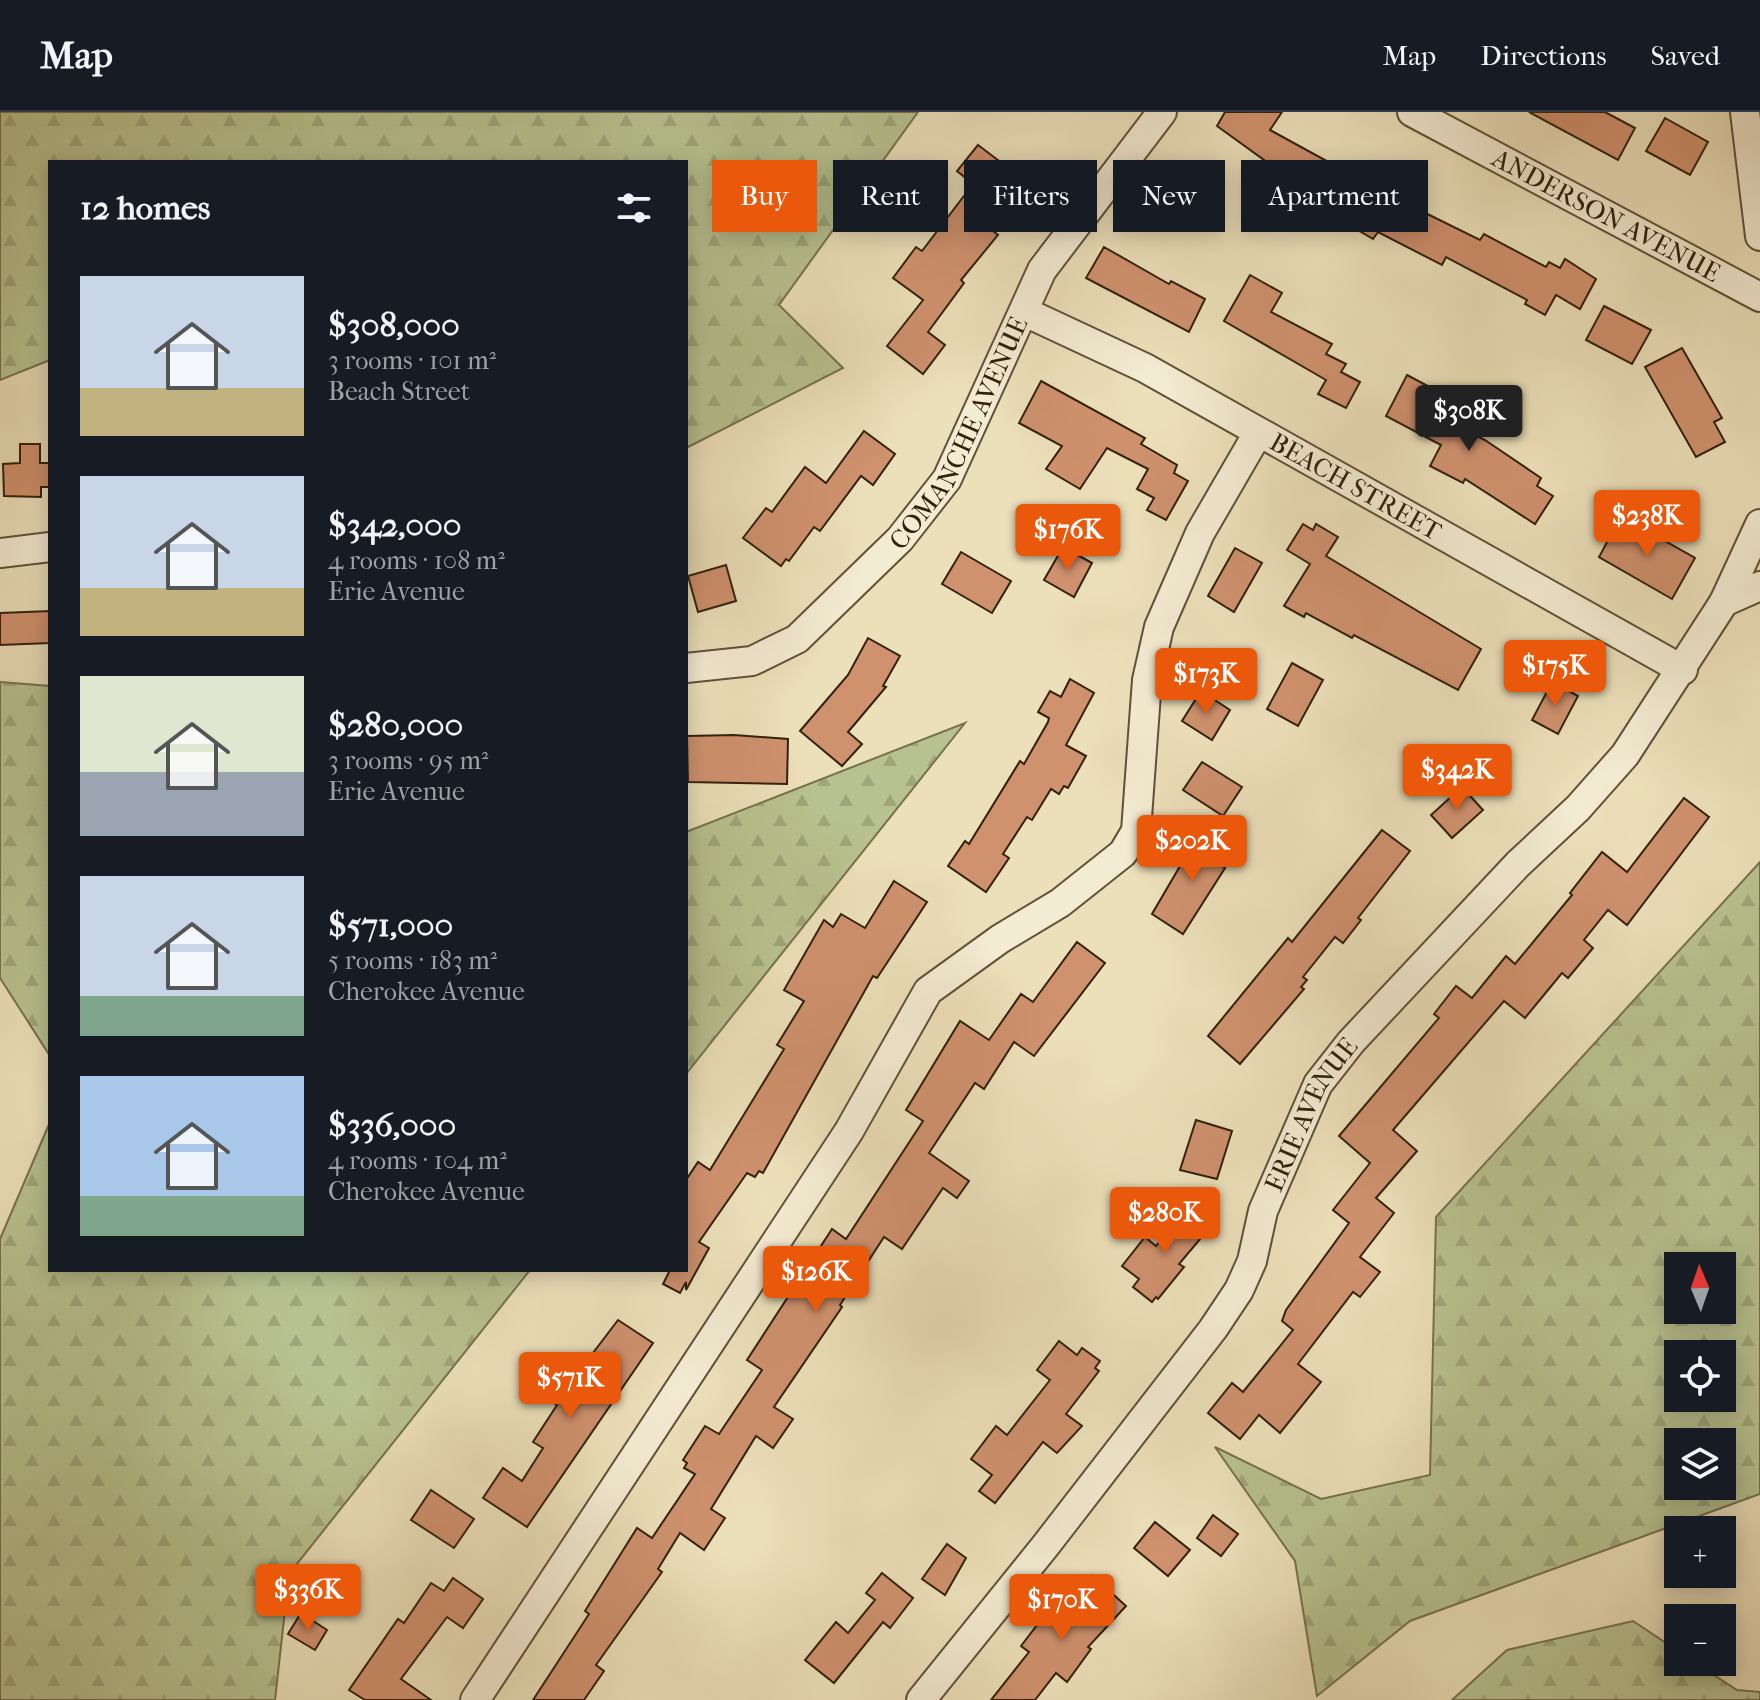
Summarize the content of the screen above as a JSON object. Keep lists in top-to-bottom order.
{
  "streets": {
    "street": [
      "ANDERSON AVENUE",
      "COMANCHE AVENUE",
      "BEACH STREET",
      "ERIE AVENUE"
    ]
  },
  "crossings": [
    ["COMANCHE AVENUE", "BEACH STREET"],
    ["BEACH STREET", "ERIE AVENUE"]
  ],
  "north": "top",
  "page": {
    "header": "Map",
    "nav": ["Map", "Directions", "Saved"],
    "chip": [
      "Buy",
      "Rent",
      "Filters",
      "New",
      "Apartment"
    ],
    "heading": "12 homes",
    "list": [
      {
        "name": "$308,000",
        "note": "3 rooms · 101 m² · Beach Street"
      },
      {
        "name": "$342,000",
        "note": "4 rooms · 108 m² · Erie Avenue"
      },
      {
        "name": "$280,000",
        "note": "3 rooms · 95 m² · Erie Avenue"
      },
      {
        "name": "$571,000",
        "note": "5 rooms · 183 m² · Cherokee Avenue"
      },
      {
        "name": "$336,000",
        "note": "4 rooms · 104 m² · Cherokee Avenue"
      }
    ],
    "price": [
      "$308K",
      "$238K",
      "$176K",
      "$175K",
      "$173K",
      "$342K",
      "$202K",
      "$280K",
      "$126K",
      "$571K",
      "$336K",
      "$170K"
    ],
    "map_buttons": ["+", "−"]
  }
}
